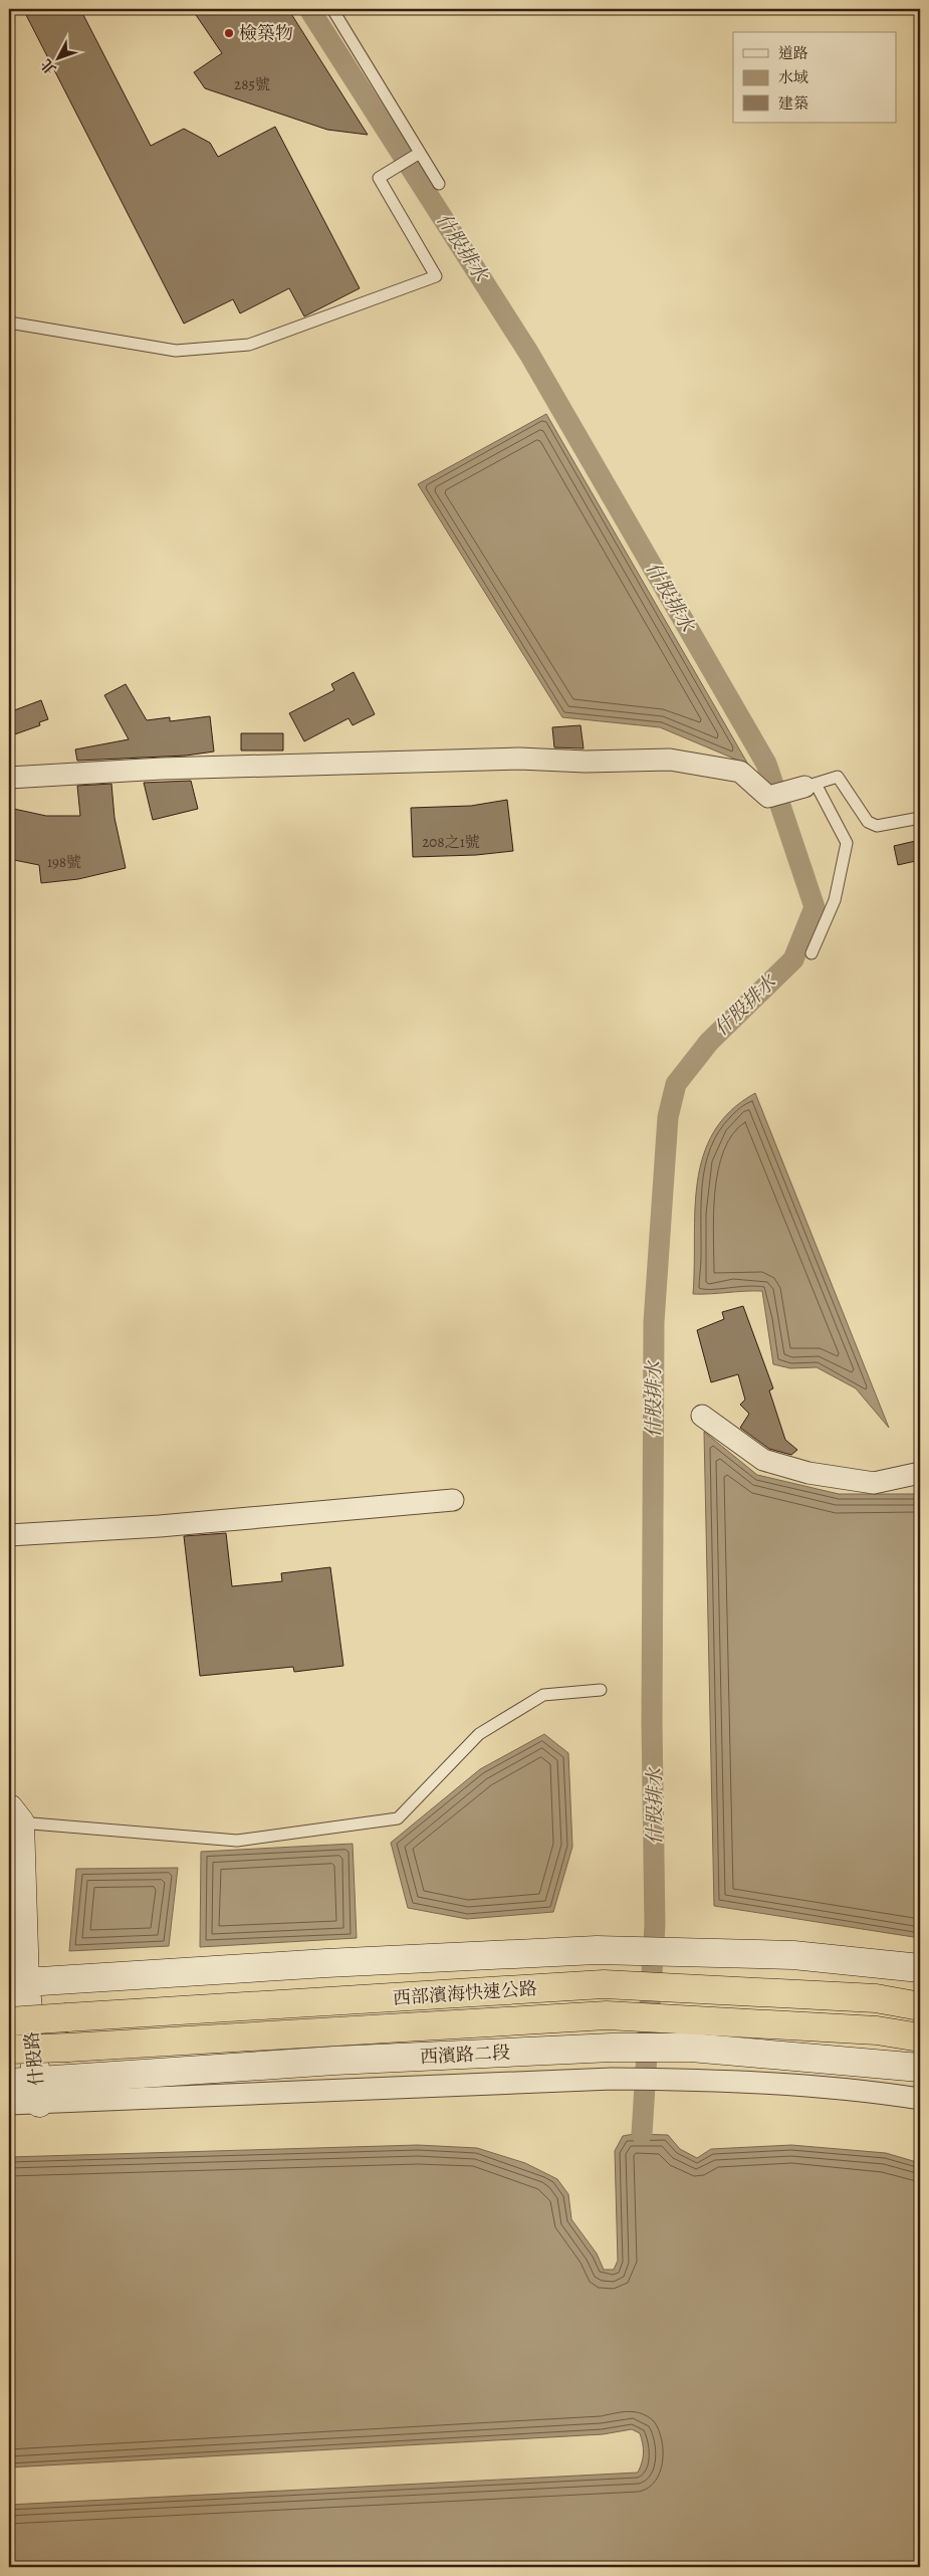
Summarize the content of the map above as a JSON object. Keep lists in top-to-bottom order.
{
  "streets": {
    "highway": ["西部濱海快速公路"],
    "street": ["西濱路二段", "什股路"]
  },
  "crossings": [
    ["西濱路二段", "什股路"]
  ],
  "water": ["什股排水"],
  "places": ["檢築物"],
  "house_numbers": ["285號", "208之1號", "198號"],
  "legend": ["道路", "水域", "建築"],
  "north": "bottom left"
}
